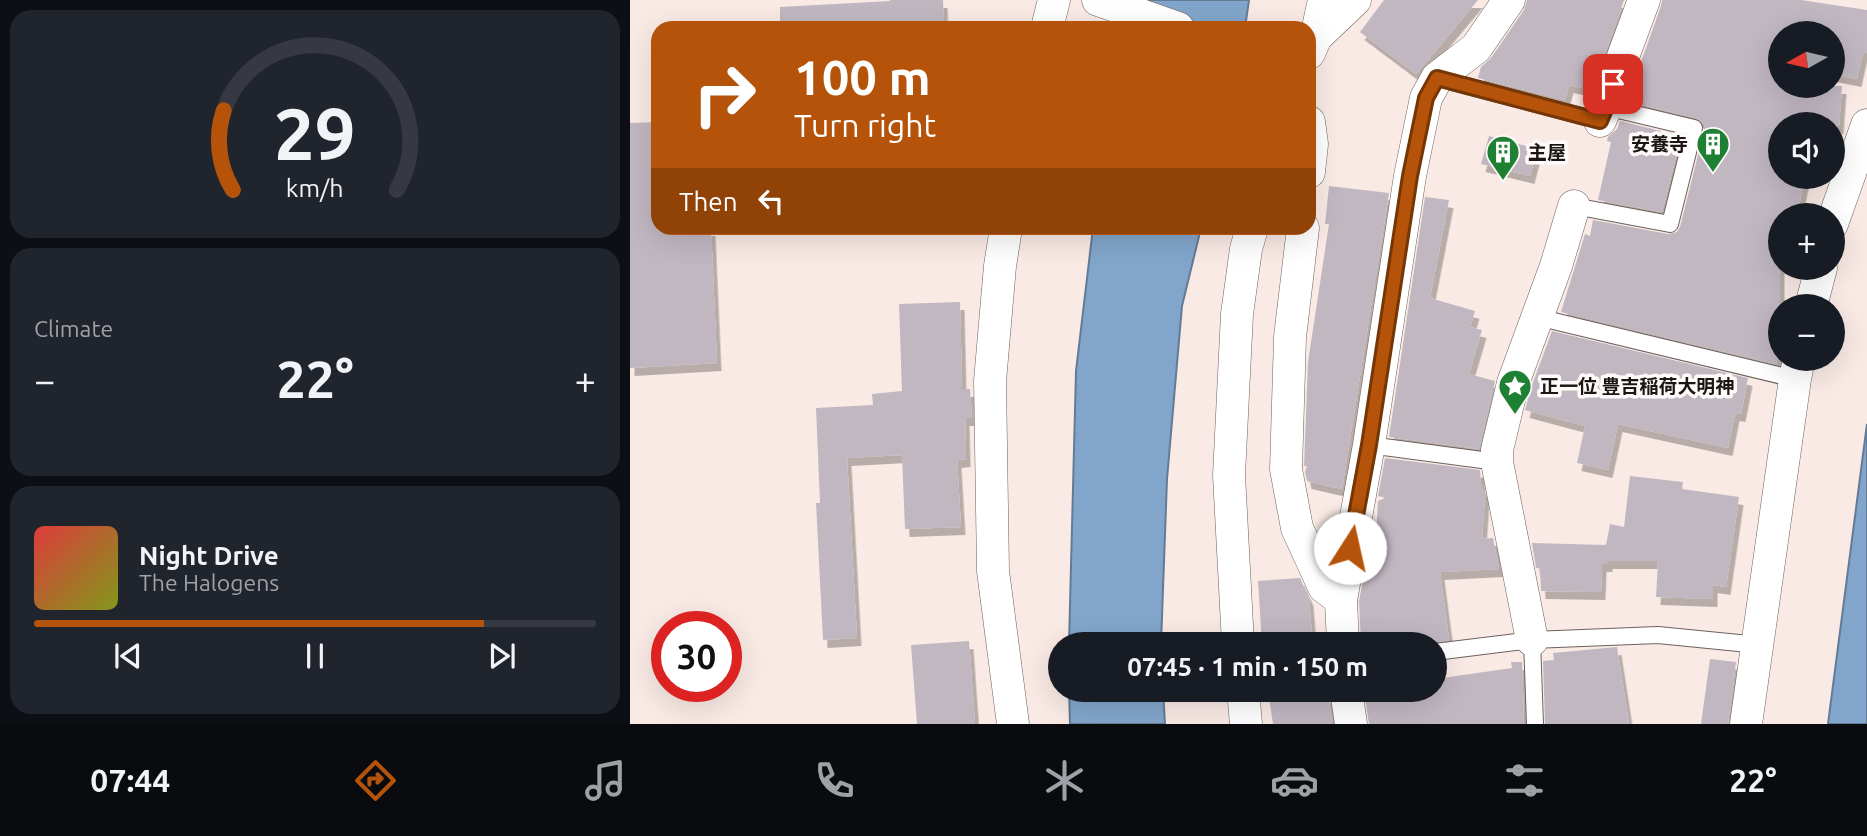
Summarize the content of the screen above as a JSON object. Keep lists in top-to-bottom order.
{
  "places": {
    "building": ["安養寺", "主屋"],
    "place": ["正一位 豊吉稲荷大明神"]
  },
  "north": "left",
  "page": {
    "map_buttons": ["+", "−"],
    "turn": ["100 m", "Turn right"],
    "then": "Then",
    "tile": "Climate",
    "heat": ["−", "22°", "+"],
    "song": ["Night Drive", "The Halogens"],
    "limit": "30",
    "trip": "07:45 · 1 min · 150 m",
    "tabs": ["07:44", "22°"],
    "gauge": ["29", "km/h"]
  }
}
